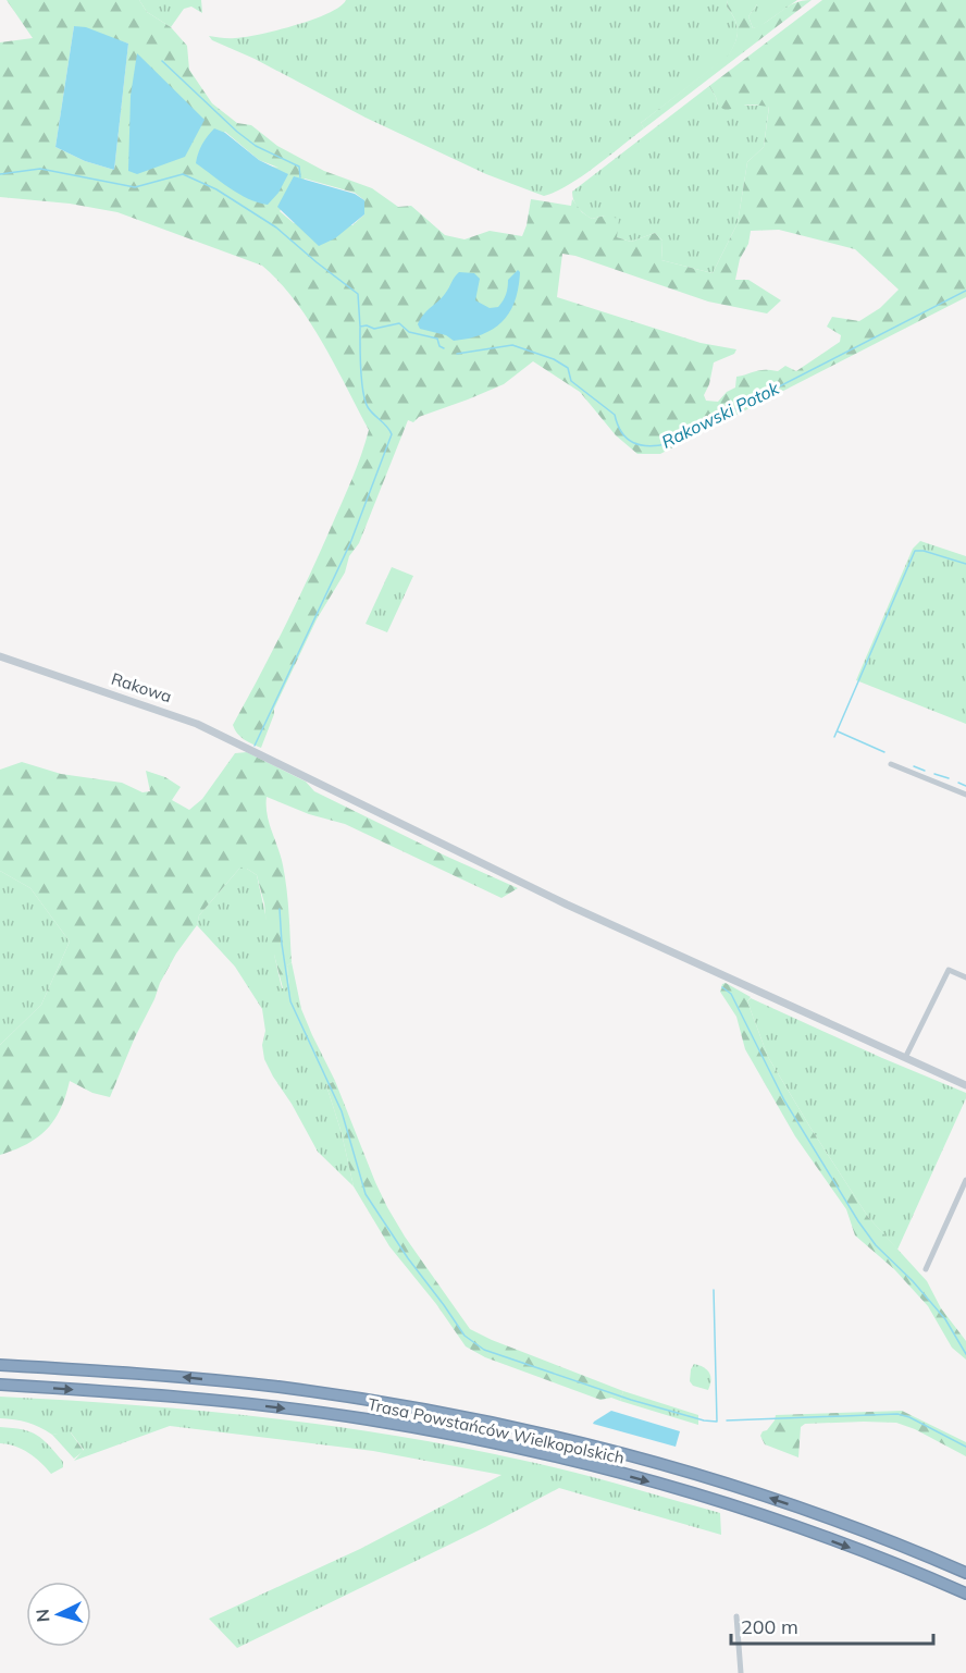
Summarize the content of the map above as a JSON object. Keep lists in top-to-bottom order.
{
  "streets": {
    "highway": ["Trasa Powstańców Wielkopolskich"],
    "street": ["Rakowa"]
  },
  "water": ["Rakowski Potok"],
  "scale_bar": "200 m",
  "north": "left"
}
